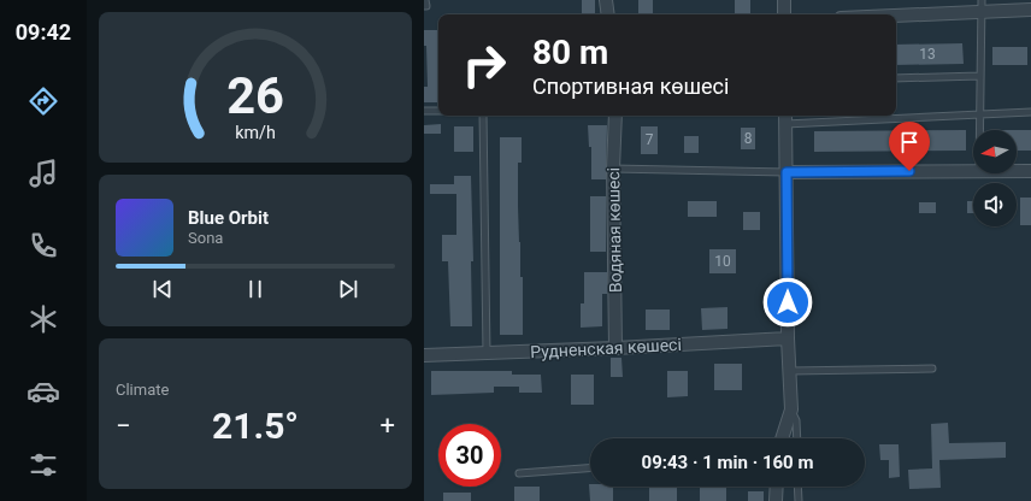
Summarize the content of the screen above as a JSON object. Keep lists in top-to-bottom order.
{
  "streets": {
    "street": ["Водяная көшесі", "Рудненская көшесі"]
  },
  "crossings": [
    ["Водяная көшесі", "Рудненская көшесі"]
  ],
  "house_numbers": [
    "13",
    "8",
    "7",
    "10"
  ],
  "north": "left",
  "page": {
    "tabs": "09:42",
    "turn": ["80 m", "Спортивная көшесі"],
    "song": ["Blue Orbit", "Sona"],
    "tile": "Climate",
    "heat": ["−", "21.5°", "+"],
    "limit": "30",
    "trip": "09:43 · 1 min · 160 m",
    "gauge": ["26", "km/h"]
  }
}
